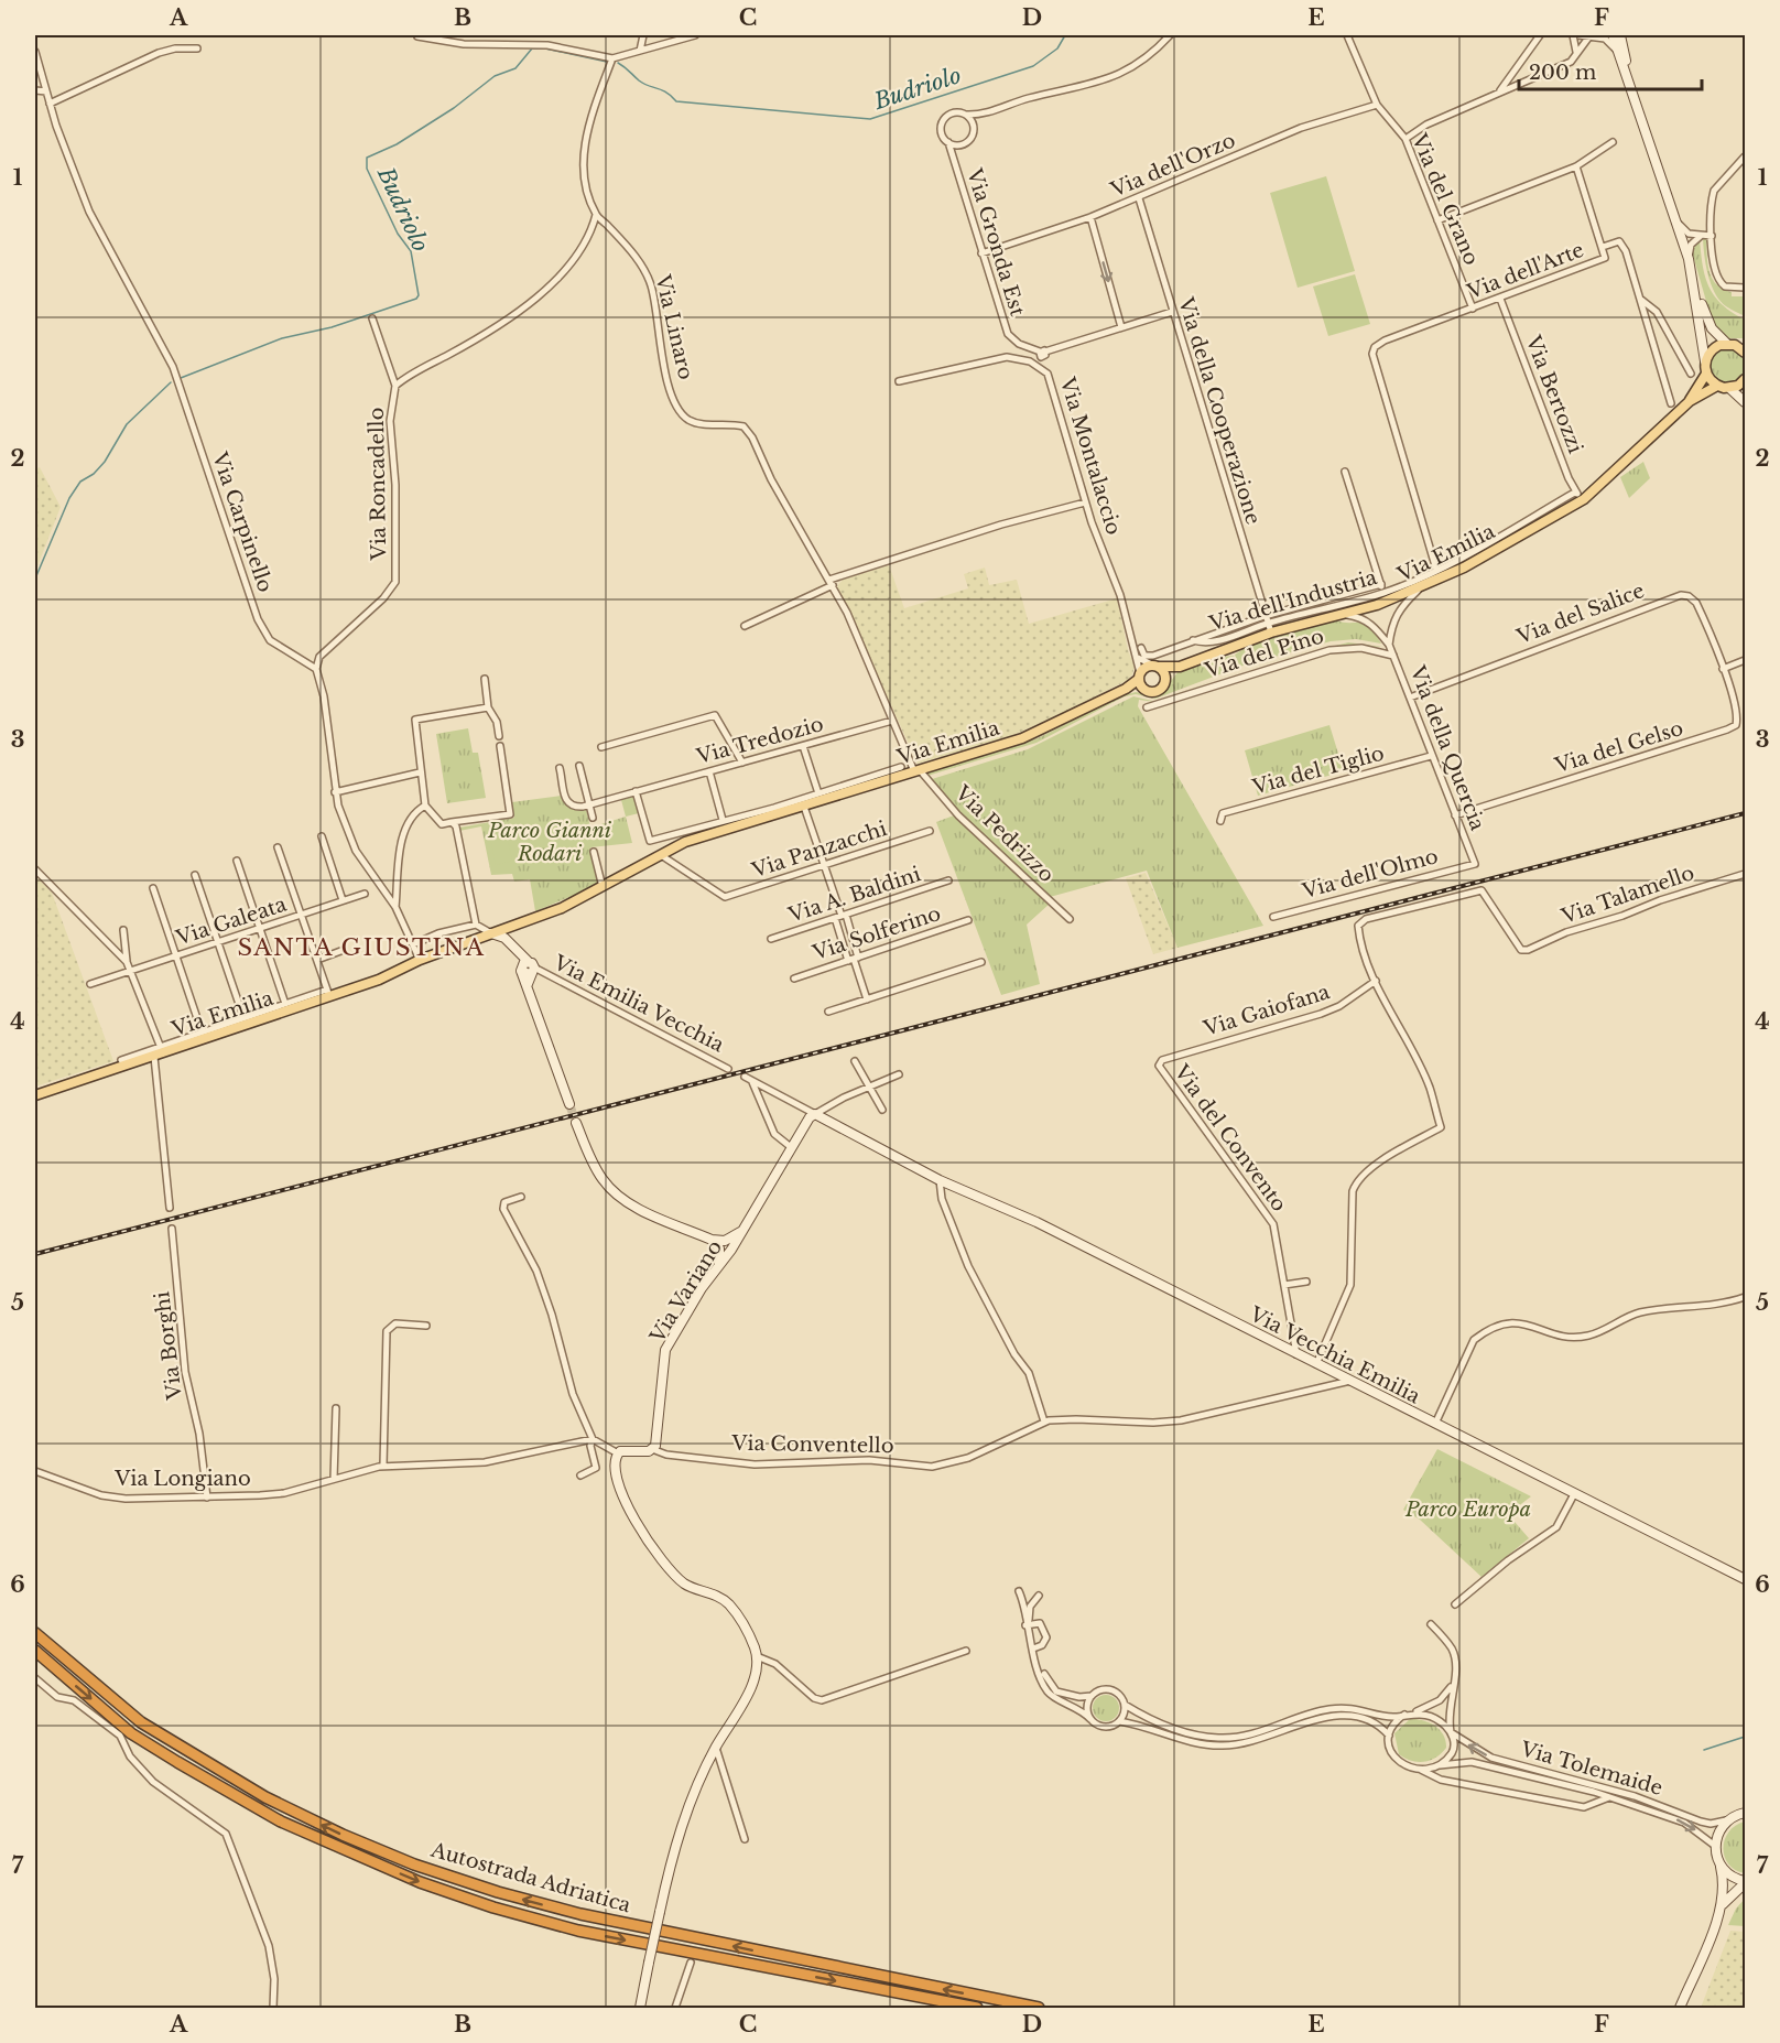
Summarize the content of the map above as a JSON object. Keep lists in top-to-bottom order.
{
  "streets": {
    "highway": ["Autostrada Adriatica"],
    "main road": ["Via Emilia"],
    "street": [
      "Via dell'Orzo",
      "Via del Grano",
      "Via Gronda Est",
      "Via dell'Arte",
      "Via Linaro",
      "Via Bertozzi",
      "Via della Cooperazione",
      "Via Montalaccio",
      "Via Roncadello",
      "Via Carpinello",
      "Via dell'Industria",
      "Via del Salice",
      "Via del Pino",
      "Via Tredozio",
      "Via del Gelso",
      "Via della Quercia",
      "Via del Tiglio",
      "Via Pedrizzo",
      "Via Panzacchi",
      "Via dell'Olmo",
      "Via A. Baldini",
      "Via Talamello",
      "Via Galeata",
      "Via Solferino",
      "Via Emilia Vecchia",
      "Via Gaiofana",
      "Via del Convento",
      "Via Variano",
      "Via Borghi",
      "Via Vecchia Emilia",
      "Via Conventello",
      "Via Longiano",
      "Via Tolemaide"
    ]
  },
  "crossings": [
    ["Via dell'Orzo", "Via del Grano"],
    ["Via dell'Orzo", "Via Gronda Est"],
    ["Via dell'Orzo", "Via della Cooperazione"],
    ["Via del Grano", "Via dell'Arte"],
    ["Via dell'Arte", "Via Bertozzi"],
    ["Via dell'Arte", "Via dell'Industria"],
    ["Via Linaro", "Via Roncadello"],
    ["Via Linaro", "Via Emilia"],
    ["Via Linaro", "Via Tredozio"],
    ["Via Linaro", "Via Pedrizzo"],
    ["Via Bertozzi", "Via Emilia"],
    ["Via della Cooperazione", "Via Emilia"],
    ["Via della Cooperazione", "Via dell'Industria"],
    ["Via Montalaccio", "Via Emilia"],
    ["Via Roncadello", "Via Carpinello"],
    ["Via Emilia", "Via dell'Industria"],
    ["Via Emilia", "Via della Quercia"],
    ["Via Emilia", "Via Pedrizzo"],
    ["Via Emilia", "Via Panzacchi"],
    ["Via Emilia", "Via Emilia Vecchia"],
    ["Via del Salice", "Via del Gelso"],
    ["Via del Salice", "Via della Quercia"],
    ["Via del Pino", "Via della Quercia"],
    ["Via del Gelso", "Via della Quercia"],
    ["Via della Quercia", "Via del Tiglio"],
    ["Via della Quercia", "Via dell'Olmo"],
    ["Via Talamello", "Via Gaiofana"],
    ["Via Gaiofana", "Via del Convento"],
    ["Via del Convento", "Via Vecchia Emilia"],
    ["Via Variano", "Via Vecchia Emilia"],
    ["Via Variano", "Via Conventello"],
    ["Via Borghi", "Via Longiano"],
    ["Via Vecchia Emilia", "Via Conventello"]
  ],
  "districts": ["SANTA GIUSTINA"],
  "water": ["Budriolo"],
  "parks": ["Parco Gianni Rodari", "Parco Europa"],
  "scale_bar": "200 m",
  "grid": {
    "columns": [
      "A",
      "B",
      "C",
      "D",
      "E",
      "F"
    ],
    "rows": [
      "1",
      "2",
      "3",
      "4",
      "5",
      "6",
      "7"
    ]
  }
}
